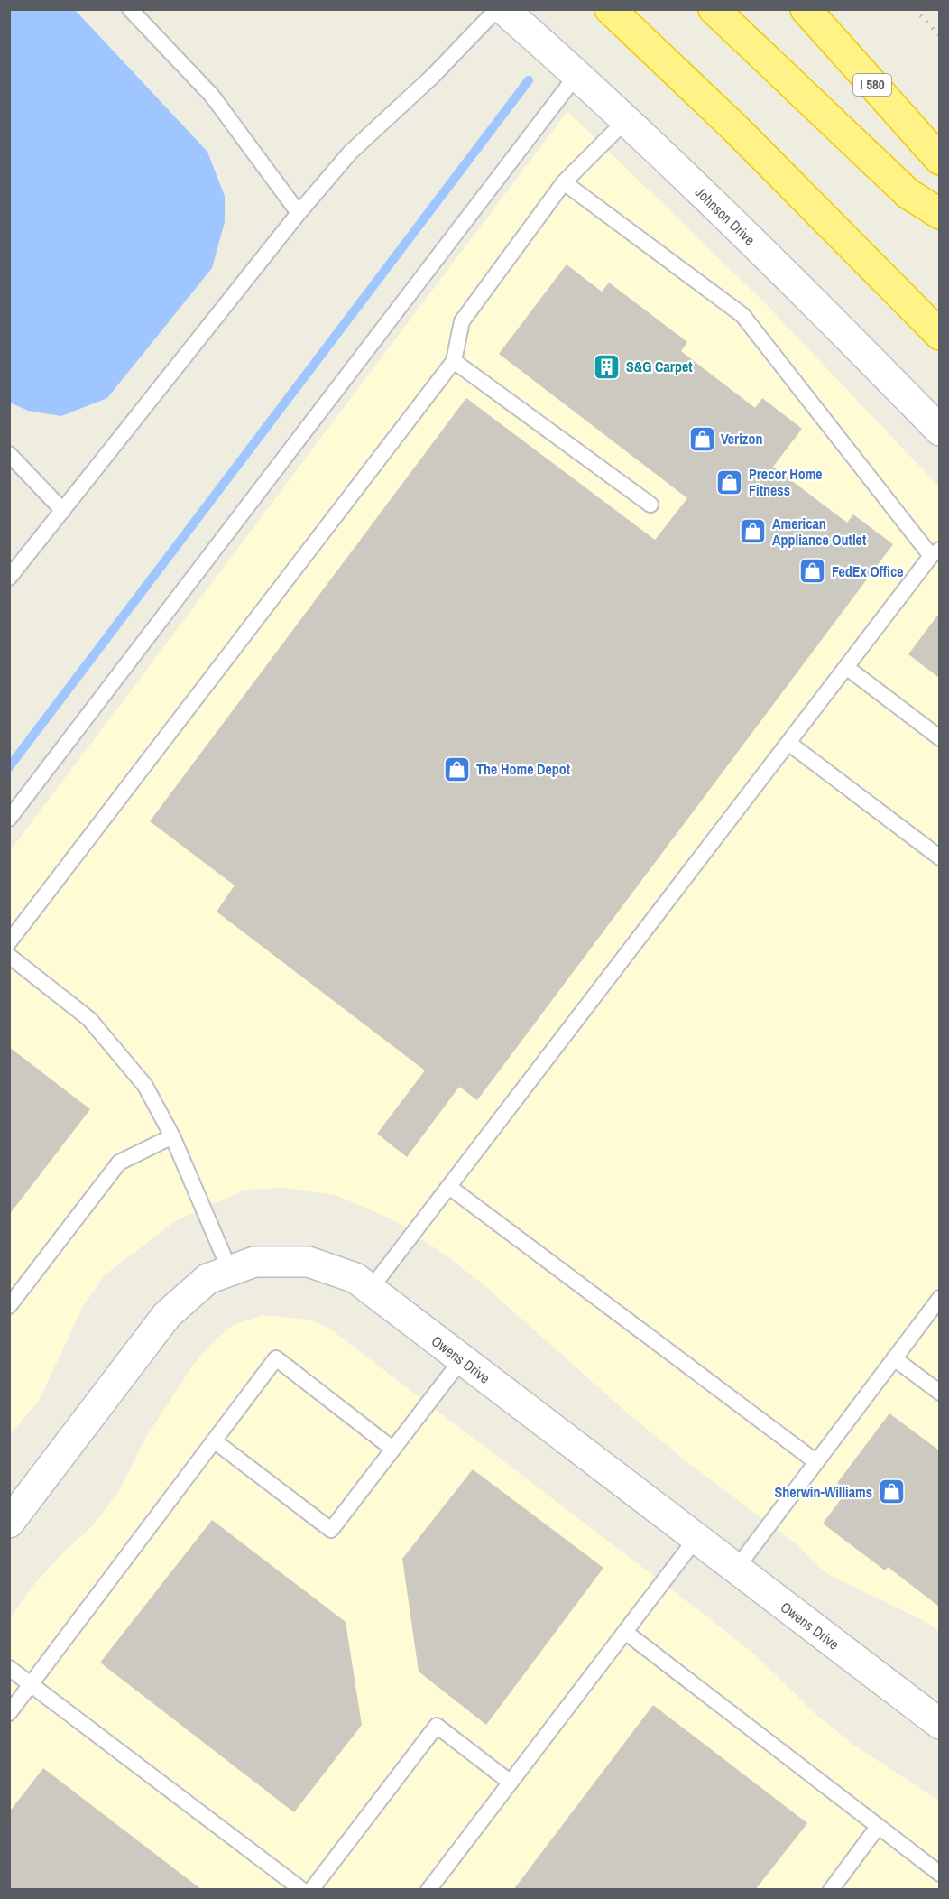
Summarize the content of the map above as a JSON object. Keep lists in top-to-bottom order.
{
  "streets": {
    "highway": ["I 580"],
    "street": ["Johnson Drive", "Owens Drive"]
  },
  "places": {
    "building": ["S&G Carpet"],
    "shop": [
      "Verizon",
      "Precor Home Fitness",
      "American Appliance Outlet",
      "FedEx Office",
      "The Home Depot",
      "Sherwin-Williams"
    ]
  }
}
